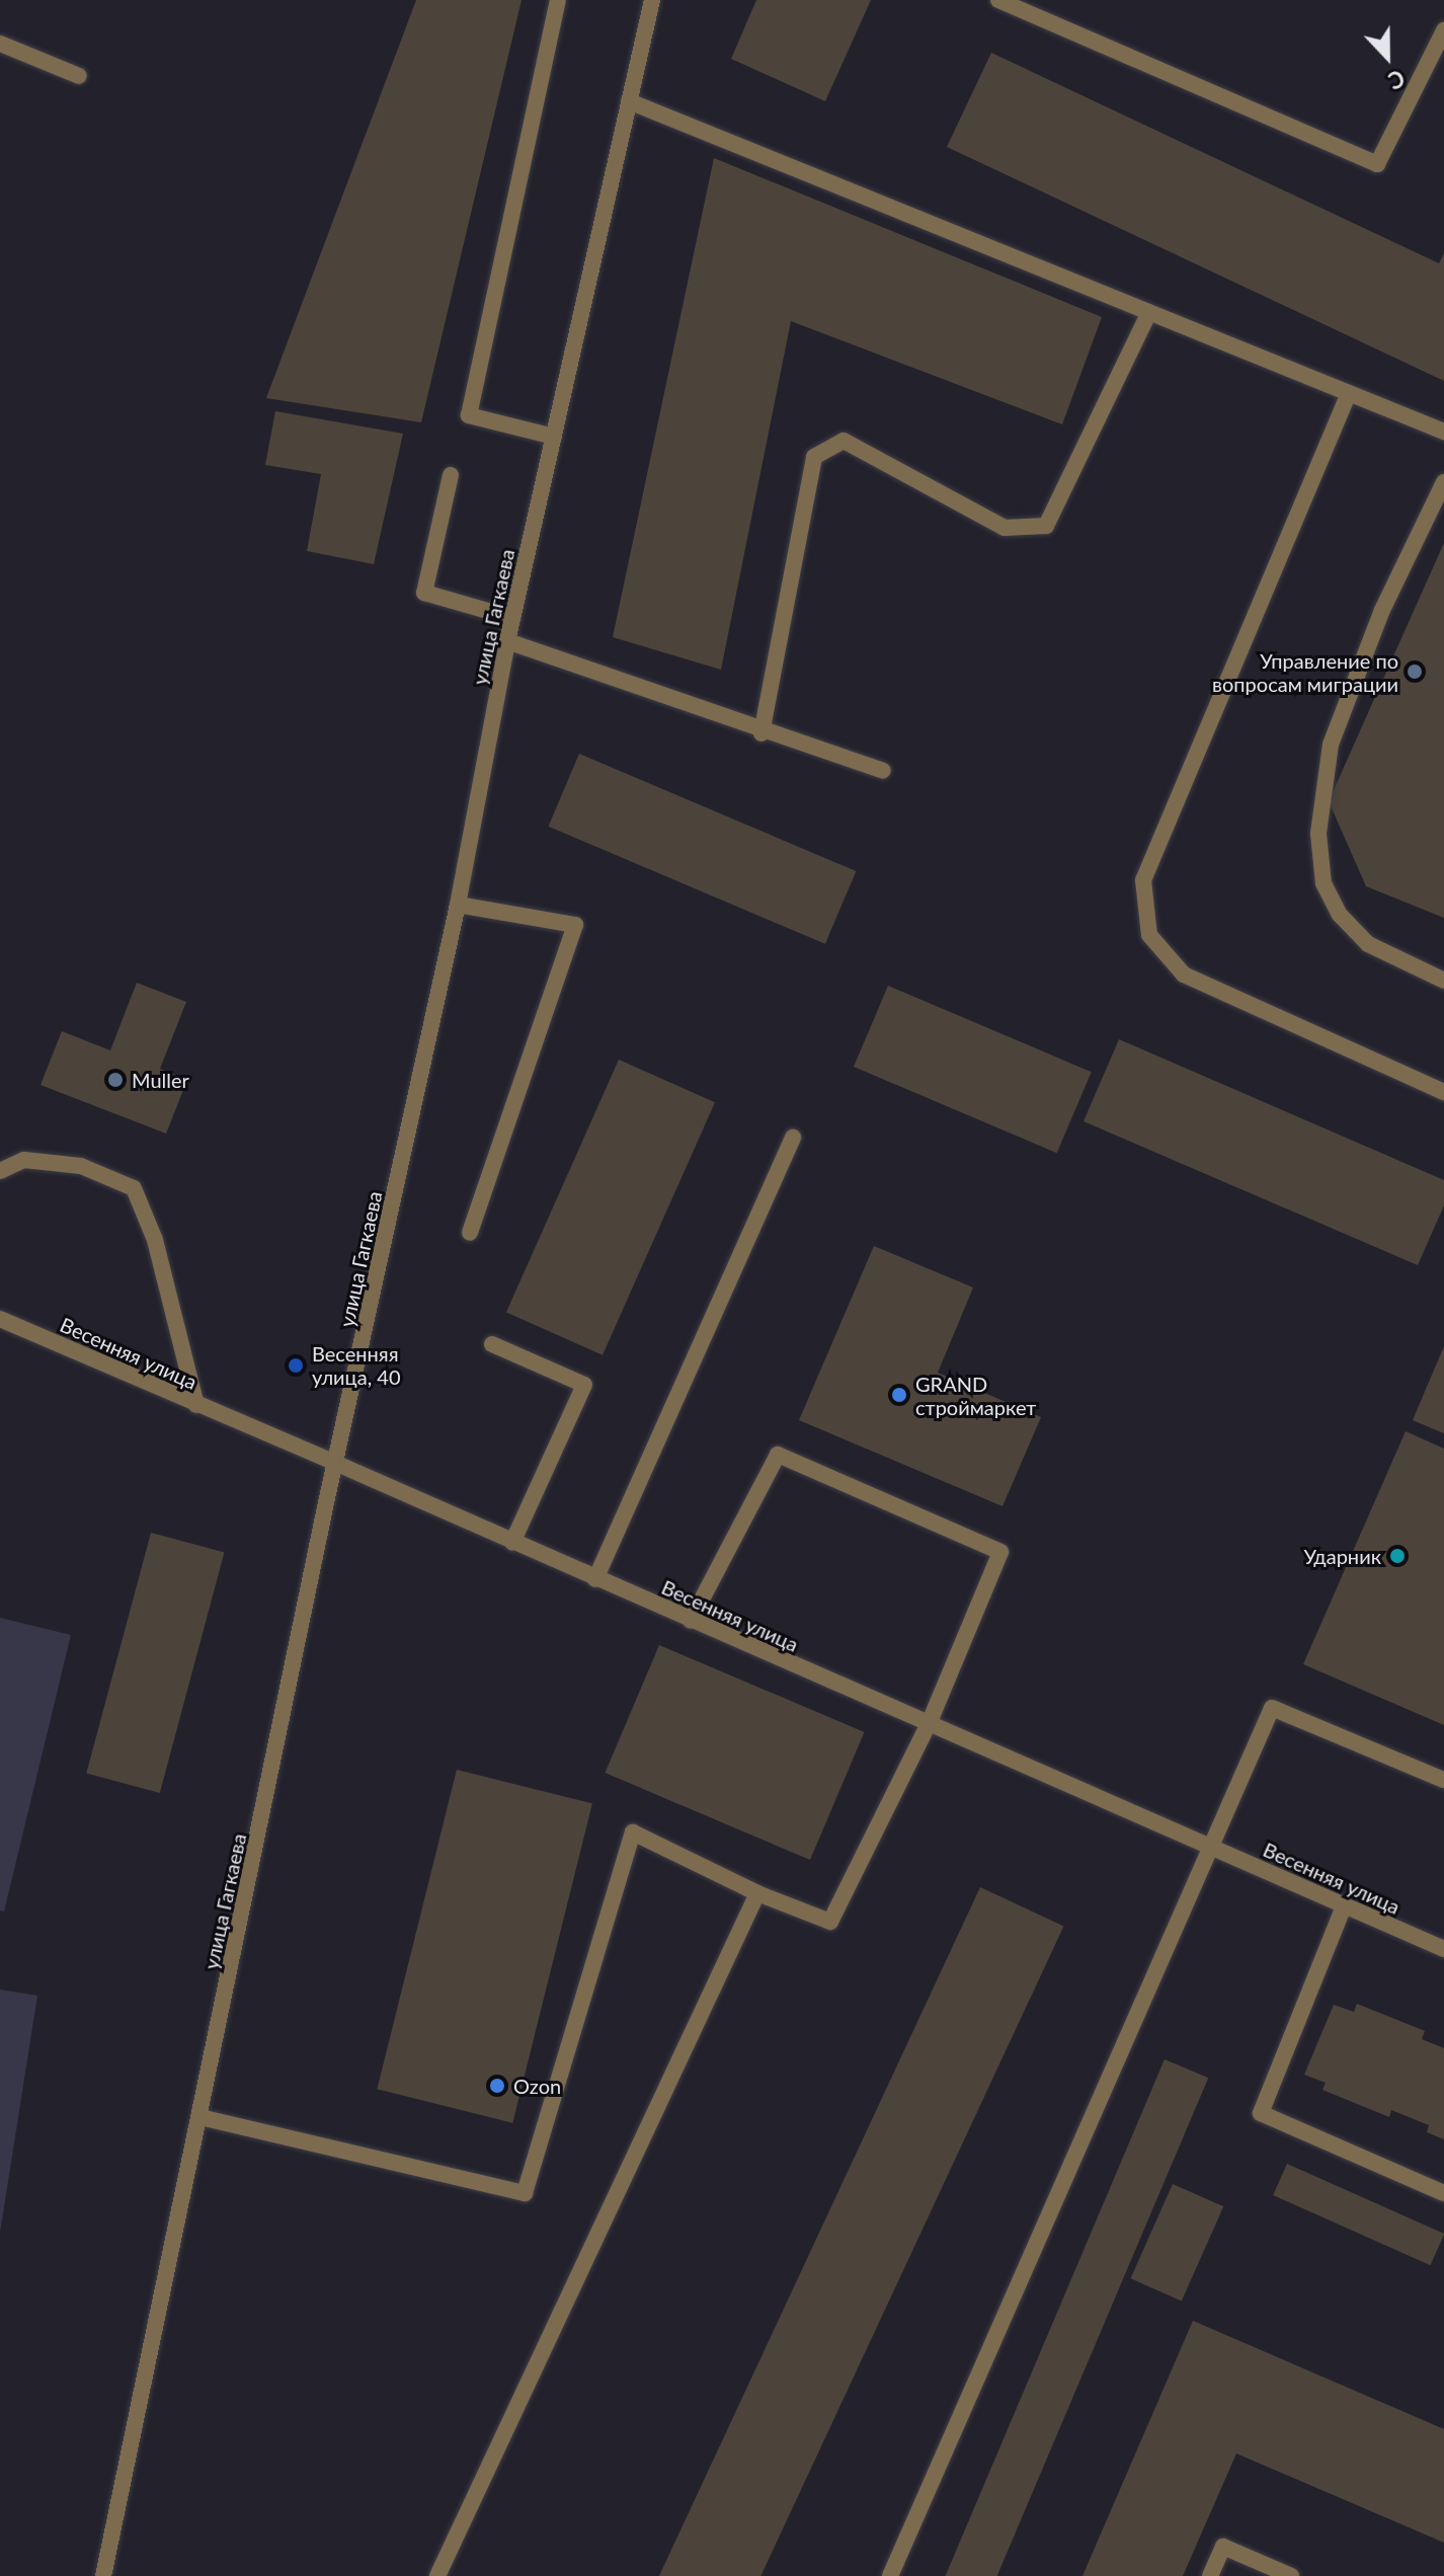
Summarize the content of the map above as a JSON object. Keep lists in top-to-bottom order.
{
  "streets": {
    "street": ["улица Гагкаева", "Весенняя улица"]
  },
  "crossings": [
    ["улица Гагкаева", "Весенняя улица"]
  ],
  "places": [
    "Управление по вопросам миграции",
    "Muller",
    "Весенняя улица, 40",
    "GRAND строймаркет",
    "Ударник",
    "Ozon"
  ],
  "north": "bottom"
}
